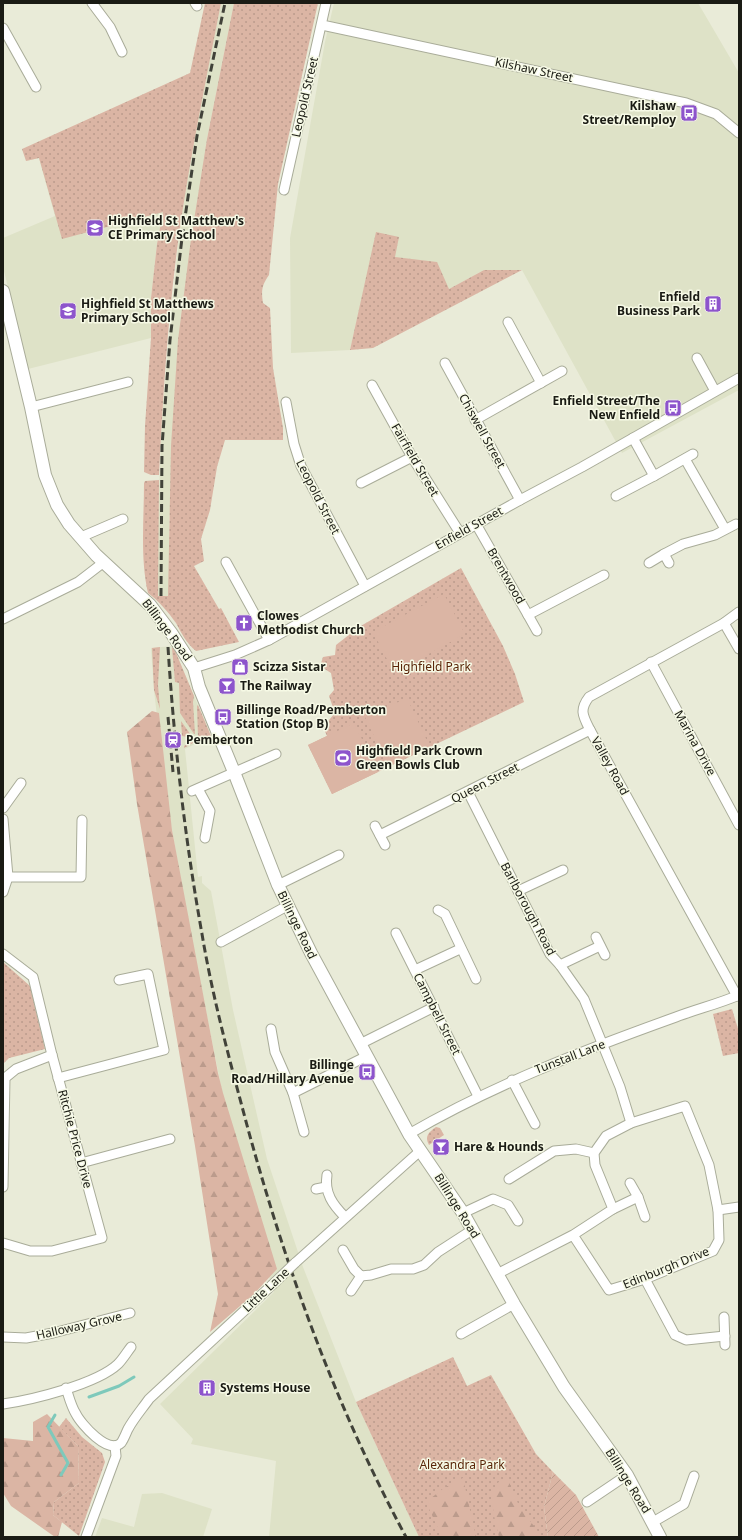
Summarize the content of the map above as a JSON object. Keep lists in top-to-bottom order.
{
  "streets": {
    "main road": ["Billinge Road"],
    "street": [
      "Kilshaw Street",
      "Leopold Street",
      "Chiswell Street",
      "Fairfield Street",
      "Enfield Street",
      "Brentwood",
      "Marina Drive",
      "Valley Road",
      "Queen Street",
      "Barlborough Road",
      "Campbell Street",
      "Tunstall Lane",
      "Ritchie Price Drive",
      "Edinburgh Drive",
      "Little Lane",
      "Halloway Grove"
    ]
  },
  "crossings": [
    ["Kilshaw Street", "Leopold Street"],
    ["Leopold Street", "Enfield Street"],
    ["Chiswell Street", "Enfield Street"],
    ["Fairfield Street", "Enfield Street"],
    ["Enfield Street", "Brentwood"],
    ["Enfield Street", "Billinge Road"],
    ["Billinge Road", "Tunstall Lane"],
    ["Billinge Road", "Little Lane"],
    ["Marina Drive", "Valley Road"],
    ["Valley Road", "Queen Street"],
    ["Valley Road", "Tunstall Lane"],
    ["Queen Street", "Barlborough Road"],
    ["Barlborough Road", "Tunstall Lane"],
    ["Barlborough Road", "Edinburgh Drive"],
    ["Campbell Street", "Tunstall Lane"]
  ],
  "parks": ["Highfield Park", "Alexandra Park"],
  "places": {
    "bus stop": [
      "Kilshaw Street/Remploy",
      "Enfield Street/The New Enfield",
      "Billinge Road/Pemberton Station (Stop B)",
      "Billinge Road/Hillary Avenue"
    ],
    "school or university": ["Highfield St Matthew's CE Primary School", "Highfield St Matthews Primary School"],
    "building": ["Enfield Business Park", "Systems House"],
    "church": ["Clowes Methodist Church"],
    "shop": ["Scizza Sistar"],
    "bar": ["The Railway", "Hare & Hounds"],
    "station": ["Pemberton"],
    "sports": ["Highfield Park Crown Green Bowls Club"]
  }
}
